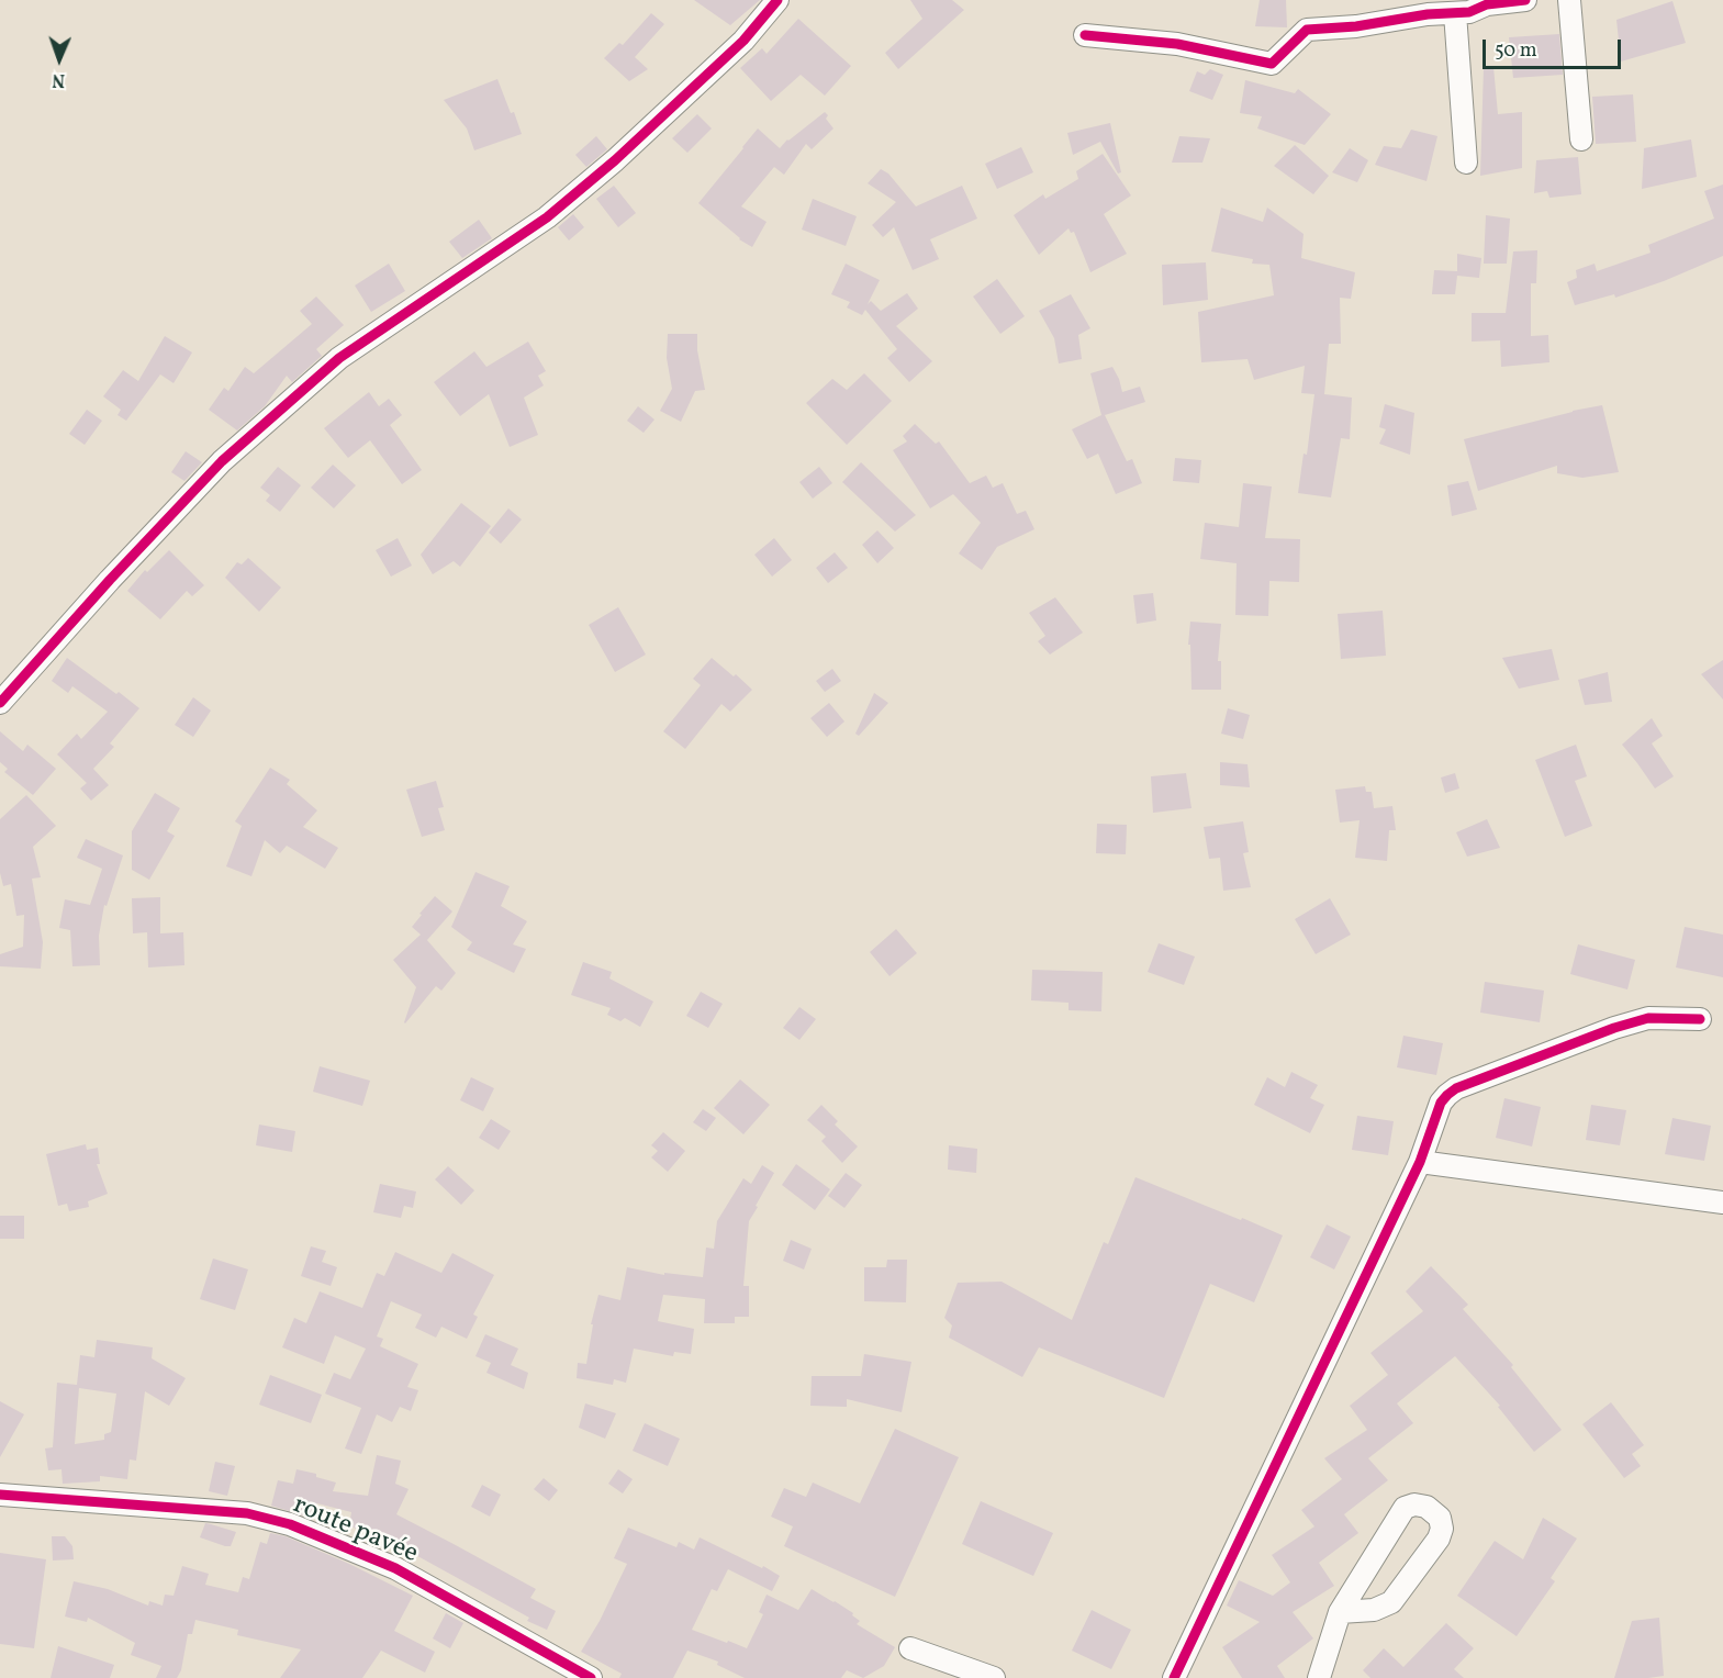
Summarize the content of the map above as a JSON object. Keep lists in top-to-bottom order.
{
  "streets": {
    "street": ["route pavée"]
  },
  "scale_bar": "50 m",
  "north": "bottom"
}
